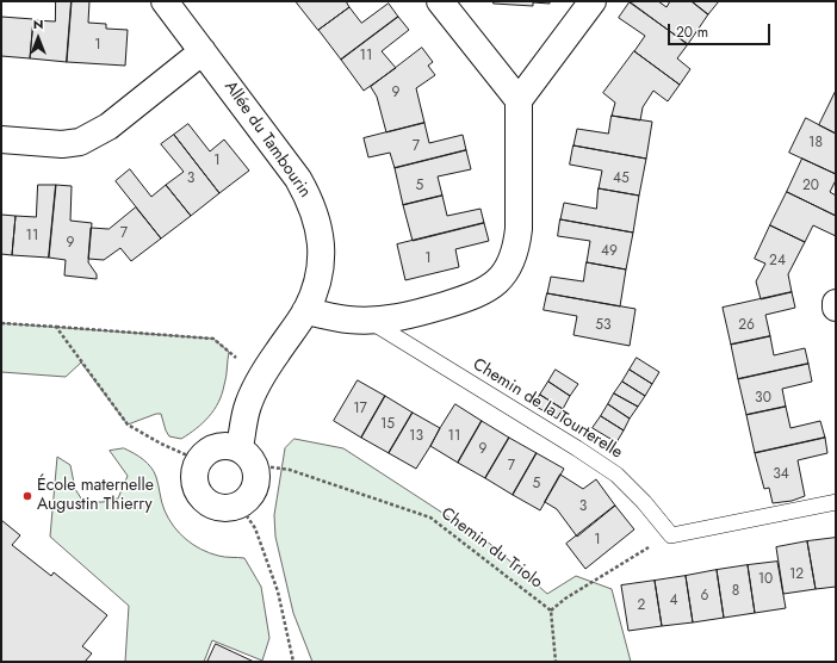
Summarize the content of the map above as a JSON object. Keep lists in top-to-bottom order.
{
  "streets": {
    "street": ["Allée du Tambourin"],
    "lane": ["Chemin de la Tourterelle"],
    "path": ["Chemin du Triolo"]
  },
  "crossings": [
    ["Allée du Tambourin", "Chemin du Triolo"]
  ],
  "places": ["École maternelle Augustin Thierry"],
  "house_numbers": [
    "1",
    "11",
    "9",
    "18",
    "7",
    "1",
    "3",
    "45",
    "5",
    "20",
    "7",
    "11",
    "9",
    "49",
    "1",
    "24",
    "53",
    "26",
    "30",
    "17",
    "15",
    "13",
    "11",
    "9",
    "7",
    "34",
    "5",
    "3",
    "1",
    "12",
    "10",
    "8",
    "6",
    "4",
    "2"
  ],
  "scale_bar": "20 m",
  "north": "top"
}
